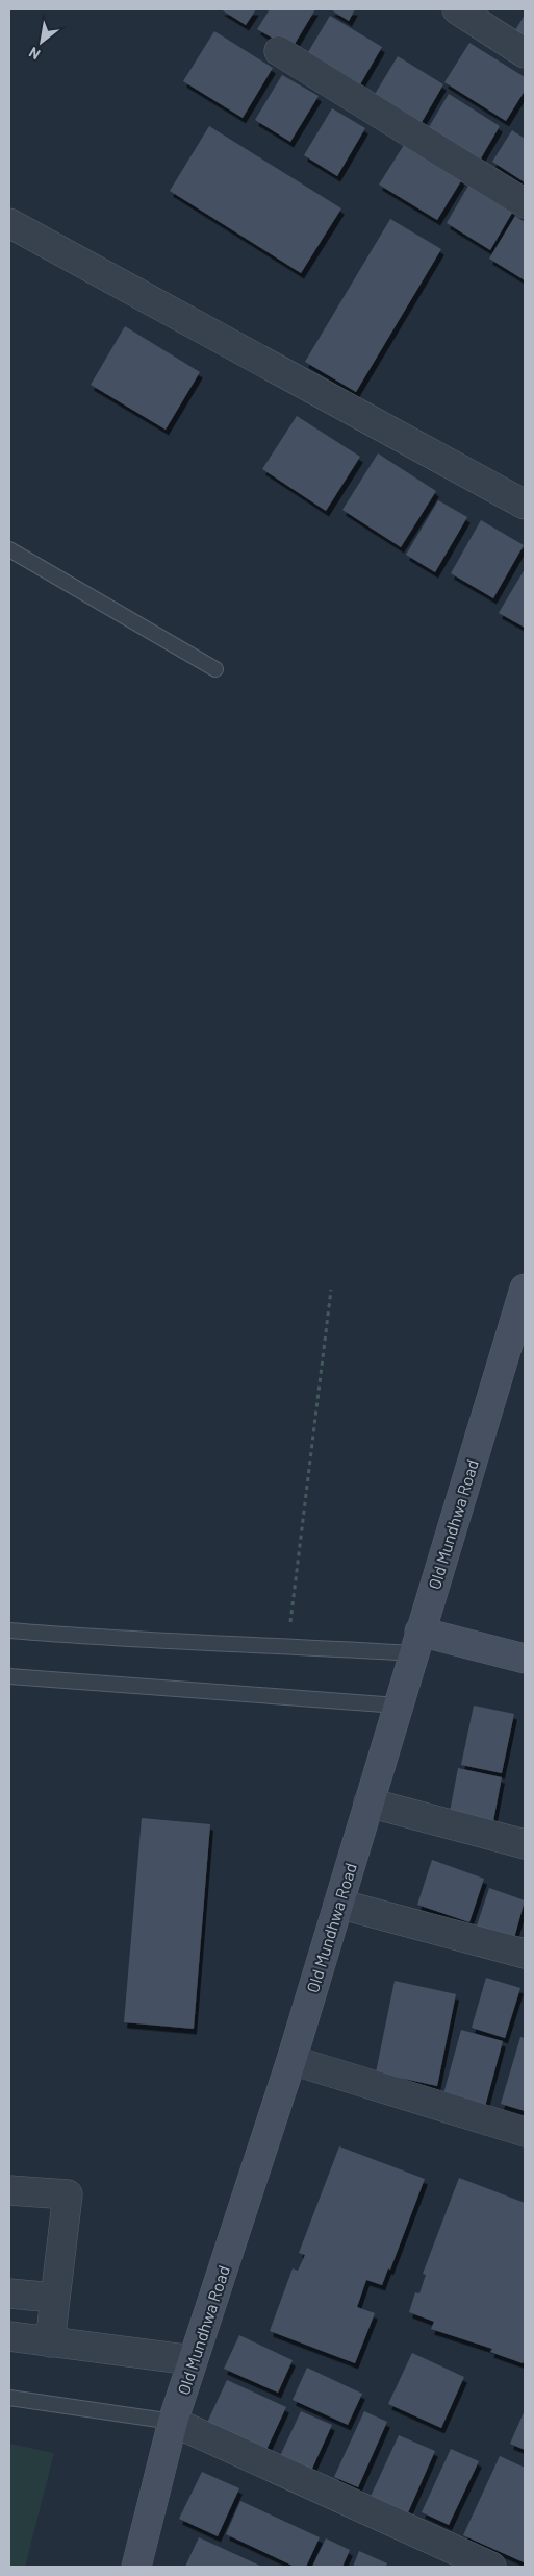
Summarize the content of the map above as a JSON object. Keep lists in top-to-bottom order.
{
  "streets": {
    "street": ["Old Mundhwa Road"]
  },
  "north": "bottom left"
}
